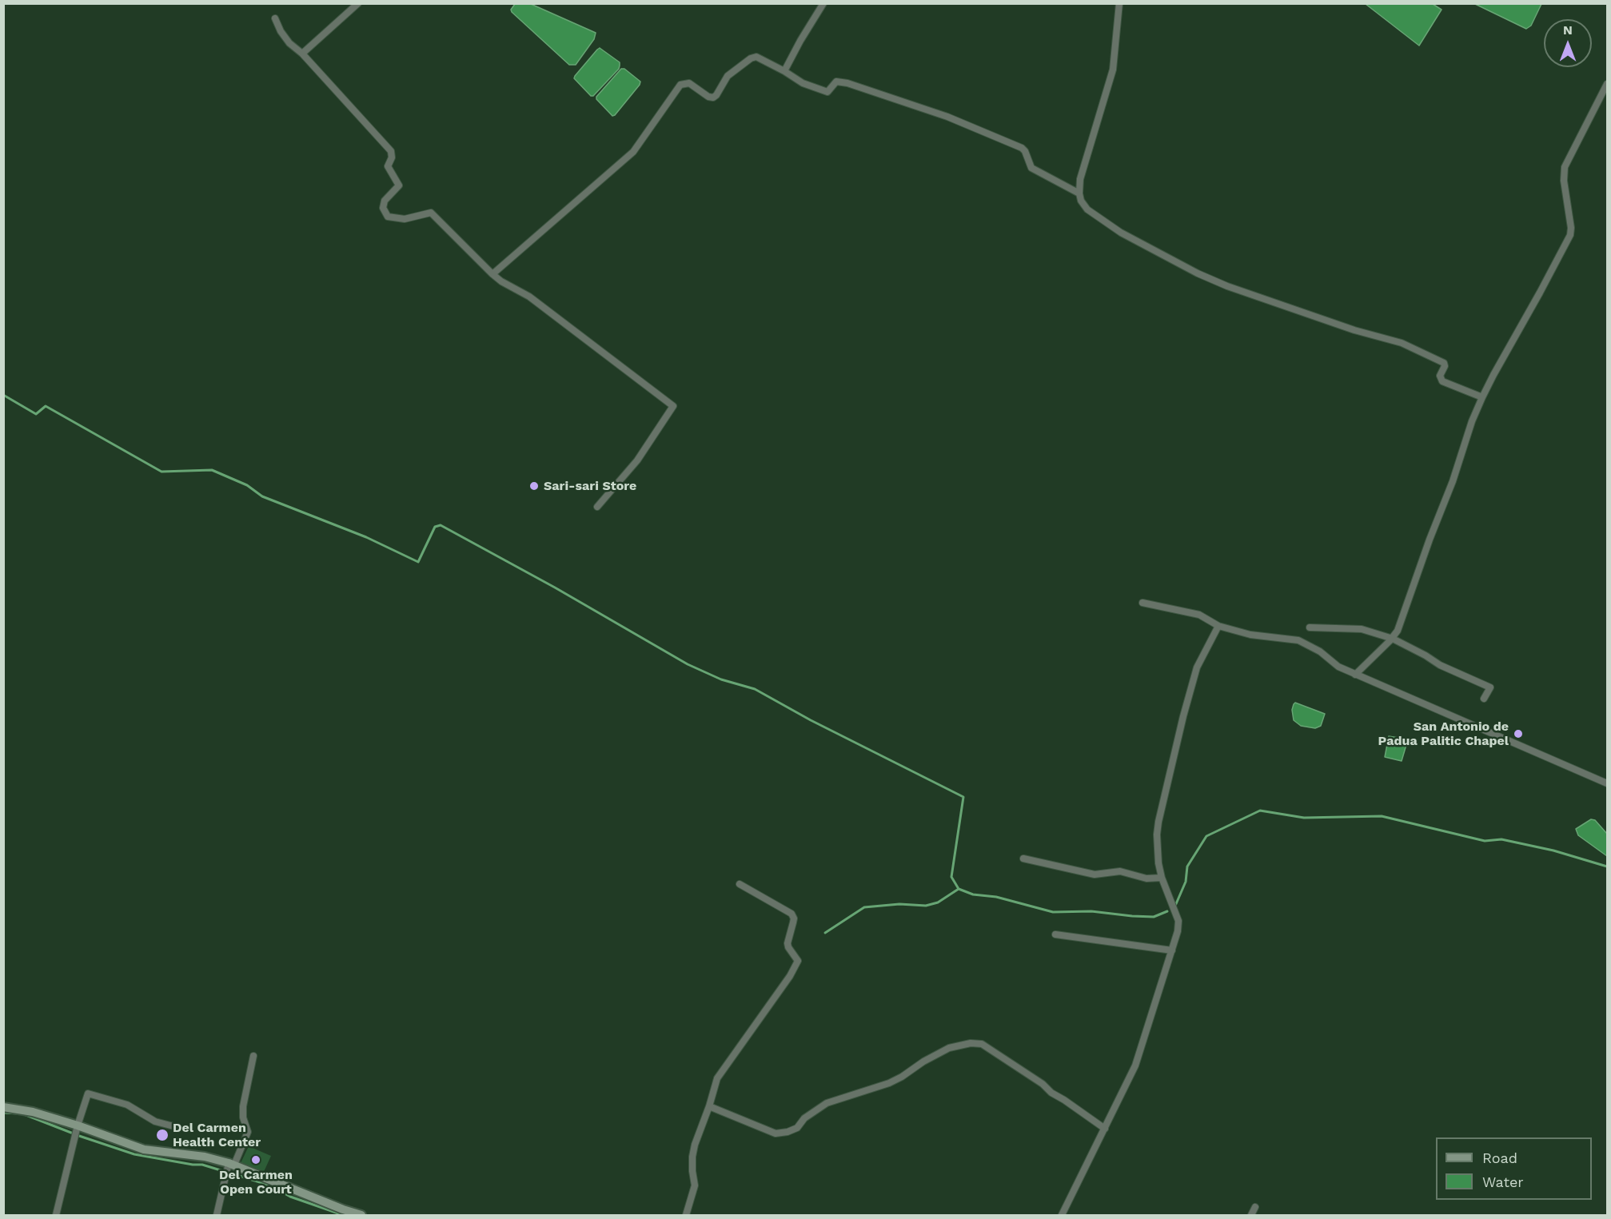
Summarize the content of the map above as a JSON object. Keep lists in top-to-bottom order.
{
  "places": [
    "Sari-sari Store",
    "San Antonio de Padua Palitic Chapel",
    "Del Carmen Health Center",
    "Del Carmen Open Court"
  ],
  "legend": ["Road", "Water"],
  "north": "top"
}
